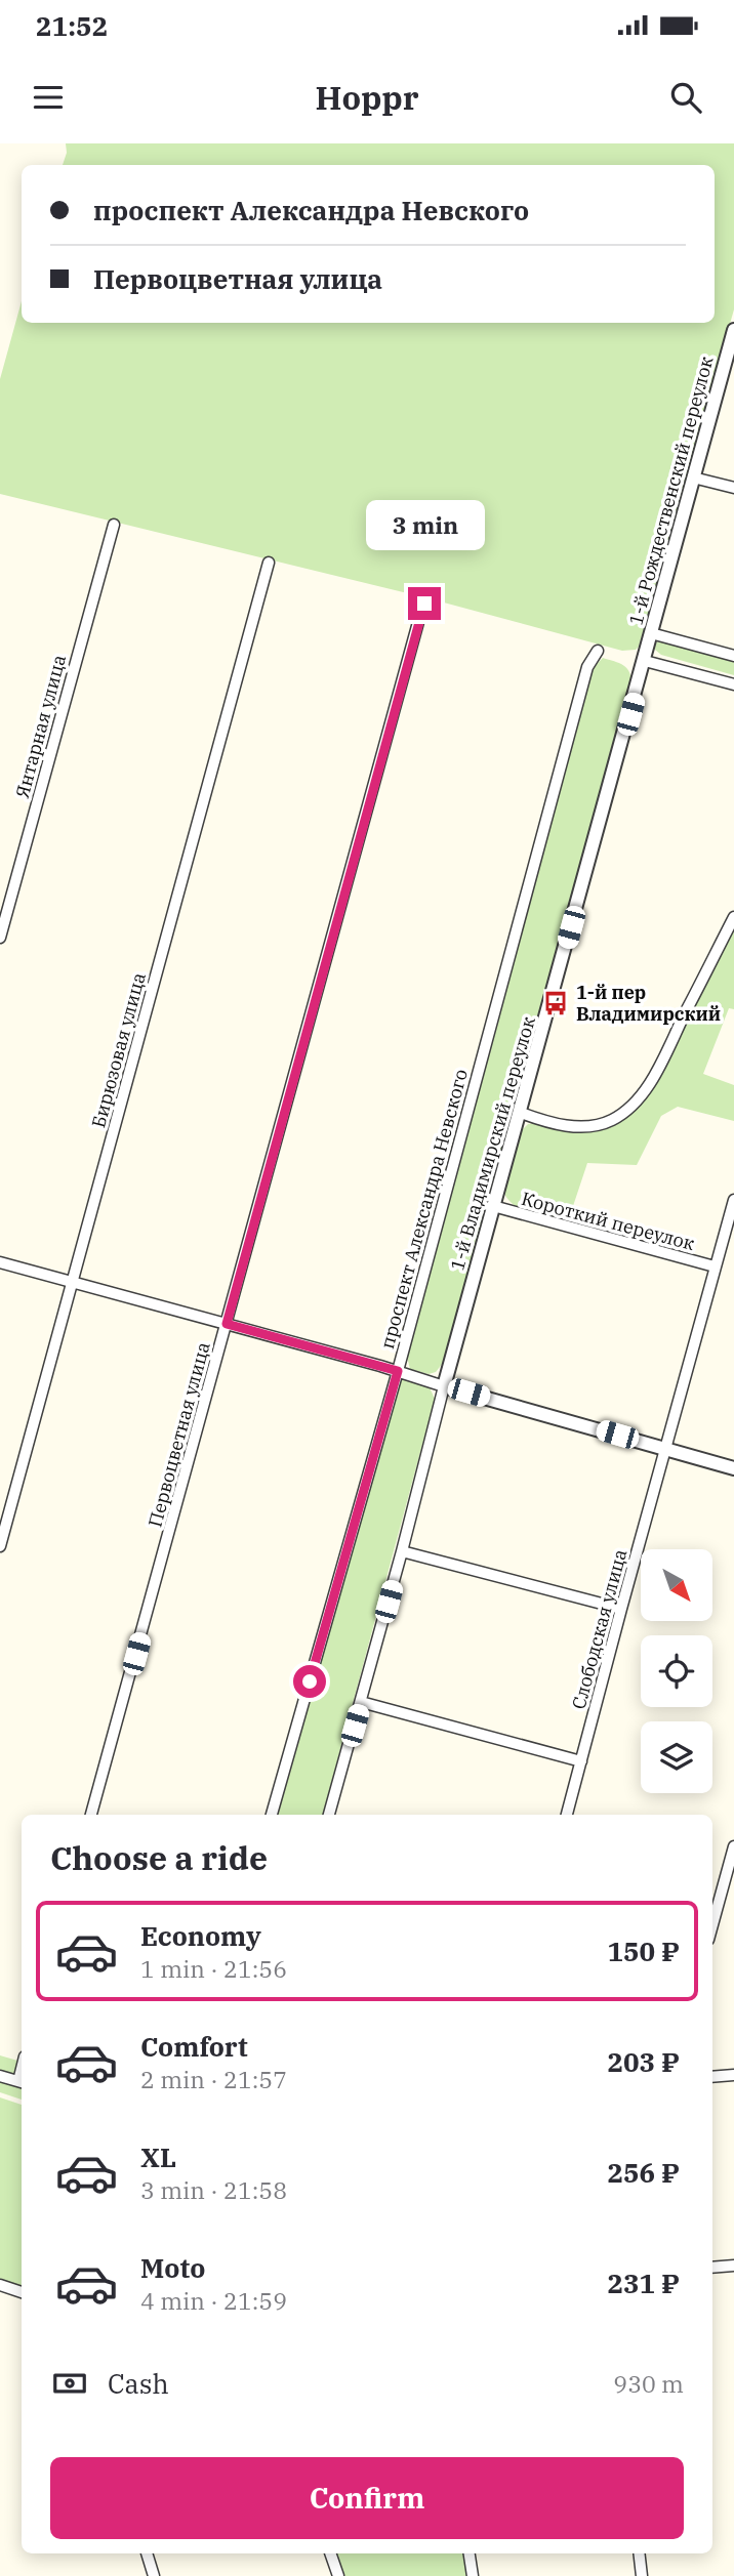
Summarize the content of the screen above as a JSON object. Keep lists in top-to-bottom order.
{
  "streets": {
    "street": [
      "1-й Рождественский переулок",
      "Янтарная улица",
      "Бирюзовая улица",
      "1-й Владимирский переулок",
      "проспект Александра Невского",
      "Короткий переулок",
      "Первоцветная улица",
      "Слободская улица"
    ]
  },
  "crossings": [
    ["1-й Рождественский переулок", "1-й Владимирский переулок"],
    ["1-й Владимирский переулок", "Короткий переулок"],
    ["Короткий переулок", "Слободская улица"]
  ],
  "places": {
    "bus stop": ["1-й пер Владимирский"]
  },
  "north": "bottom right",
  "page": {
    "status": "21:52",
    "header": "Hoppr",
    "banner": ["проспект Александра Невского", "Первоцветная улица"],
    "bubble": "3 min",
    "heading": "Choose a ride",
    "list": [
      {
        "name": "Economy",
        "note": "1 min · 21:56",
        "value": "150 ₽"
      },
      {
        "name": "Comfort",
        "note": "2 min · 21:57",
        "value": "203 ₽"
      },
      {
        "name": "XL",
        "note": "3 min · 21:58",
        "value": "256 ₽"
      },
      {
        "name": "Moto",
        "note": "4 min · 21:59",
        "value": "231 ₽"
      }
    ],
    "pay": ["Cash", "930 m"],
    "buttons": "Confirm"
  }
}
